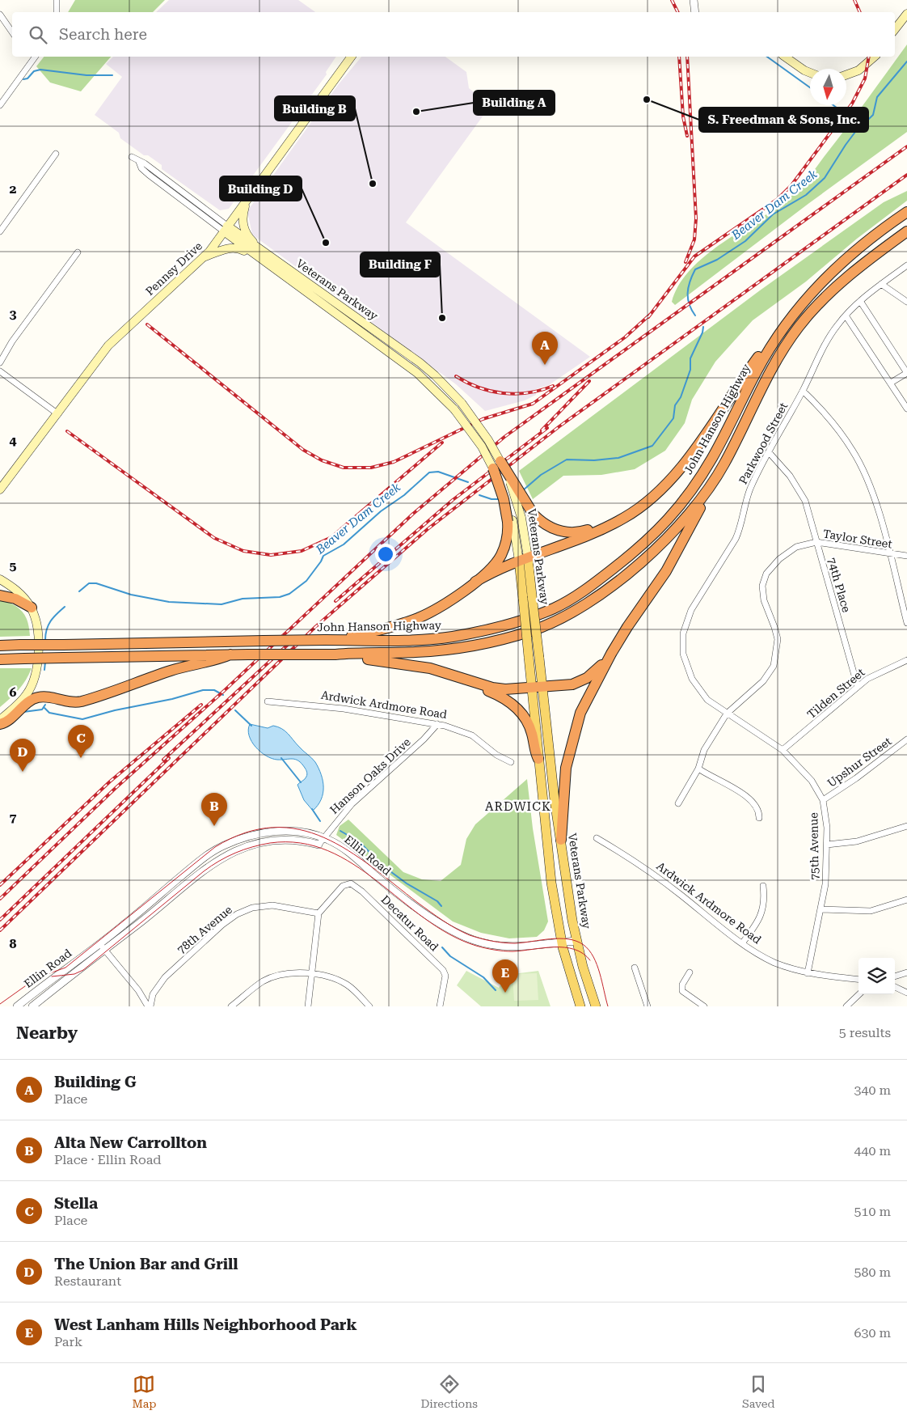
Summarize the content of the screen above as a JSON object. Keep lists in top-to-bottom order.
{
  "streets": {
    "highway": ["John Hanson Highway"],
    "main road": ["Pennsy Drive", "Veterans Parkway"],
    "street": [
      "Parkwood Street",
      "Taylor Street",
      "74th Place",
      "Tilden Street",
      "Ardwick Ardmore Road",
      "Upshur Street",
      "Hanson Oaks Drive",
      "75th Avenue",
      "Ellin Road",
      "Decatur Road",
      "78th Avenue"
    ]
  },
  "crossings": [
    ["Pennsy Drive", "Veterans Parkway"],
    ["Veterans Parkway", "Ellin Road"],
    ["Parkwood Street", "Taylor Street"],
    ["Parkwood Street", "74th Place"],
    ["Parkwood Street", "75th Avenue"],
    ["Taylor Street", "74th Place"],
    ["Taylor Street", "75th Avenue"],
    ["74th Place", "Tilden Street"],
    ["Tilden Street", "75th Avenue"],
    ["Ardwick Ardmore Road", "Hanson Oaks Drive"],
    ["Ardwick Ardmore Road", "75th Avenue"],
    ["Upshur Street", "75th Avenue"],
    ["Hanson Oaks Drive", "Ellin Road"],
    ["Decatur Road", "78th Avenue"]
  ],
  "districts": ["ARDWICK"],
  "water": ["Beaver Dam Creek"],
  "places": [
    "S. Freedman & Sons, Inc.",
    "Building A",
    "Building B",
    "Building D",
    "Building F"
  ],
  "north": "bottom",
  "page": {
    "search": "Search here",
    "pins": [
      "A",
      "C",
      "D",
      "B",
      "E"
    ],
    "heading": ["Nearby", "5 results"],
    "list": [
      {
        "mark": "A",
        "name": "Building G",
        "note": "Place",
        "value": "340 m"
      },
      {
        "mark": "B",
        "name": "Alta New Carrollton",
        "note": "Place · Ellin Road",
        "value": "440 m"
      },
      {
        "mark": "C",
        "name": "Stella",
        "note": "Place",
        "value": "510 m"
      },
      {
        "mark": "D",
        "name": "The Union Bar and Grill",
        "note": "Restaurant",
        "value": "580 m"
      },
      {
        "mark": "E",
        "name": "West Lanham Hills Neighborhood Park",
        "note": "Park",
        "value": "630 m"
      }
    ],
    "nav": ["Map", "Directions", "Saved"]
  },
  "grid": {
    "rows": [
      "2",
      "3",
      "4",
      "5",
      "6",
      "7",
      "8"
    ]
  }
}
